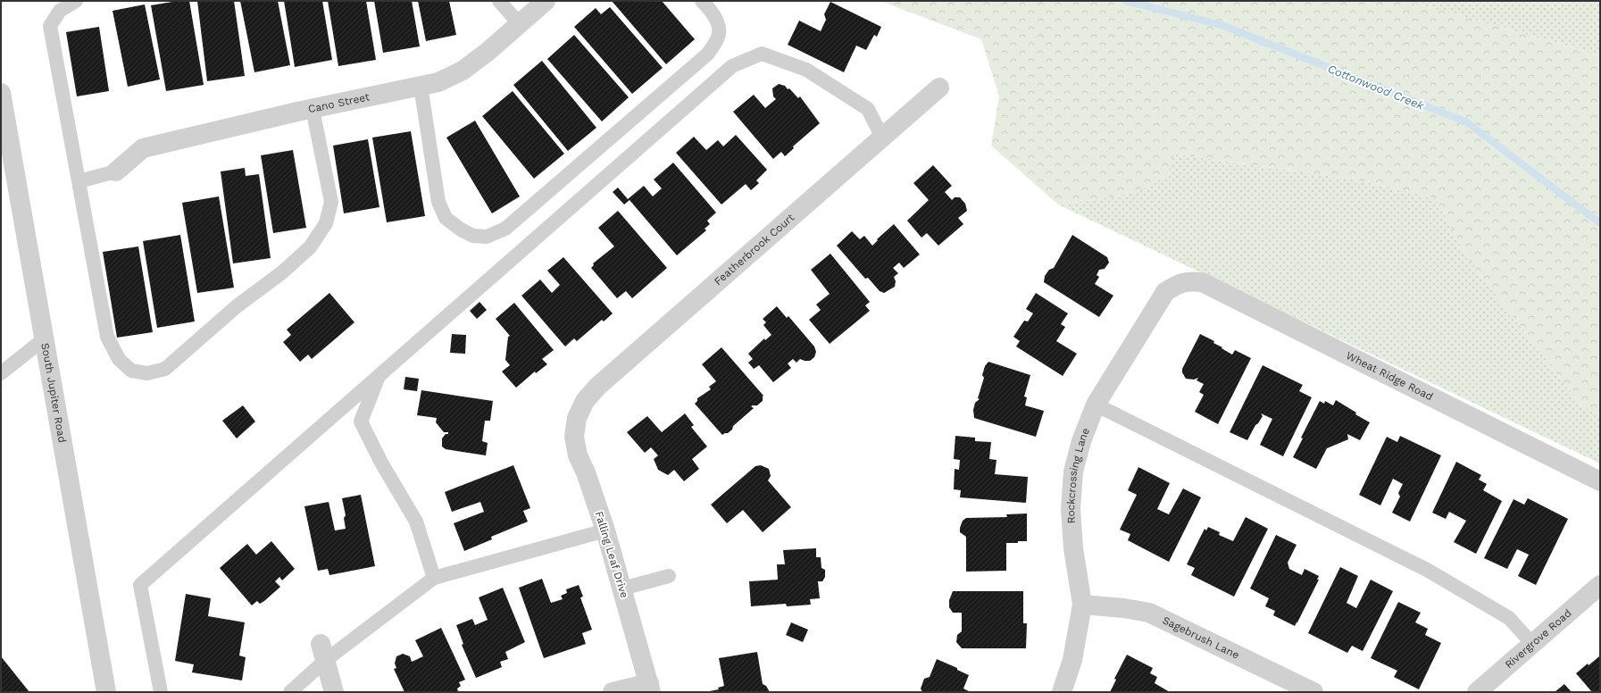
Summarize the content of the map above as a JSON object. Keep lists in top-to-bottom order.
{
  "streets": {
    "street": [
      "Cano Street",
      "Featherbrook Court",
      "Wheat Ridge Road",
      "South Jupiter Road",
      "Rockcrossing Lane",
      "Falling Leaf Drive",
      "Sagebrush Lane",
      "Rivergrove Road"
    ]
  },
  "crossings": [
    ["Featherbrook Court", "Falling Leaf Drive"],
    ["Wheat Ridge Road", "Rockcrossing Lane"],
    ["Rockcrossing Lane", "Sagebrush Lane"]
  ],
  "water": ["Cottonwood Creek"]
}
